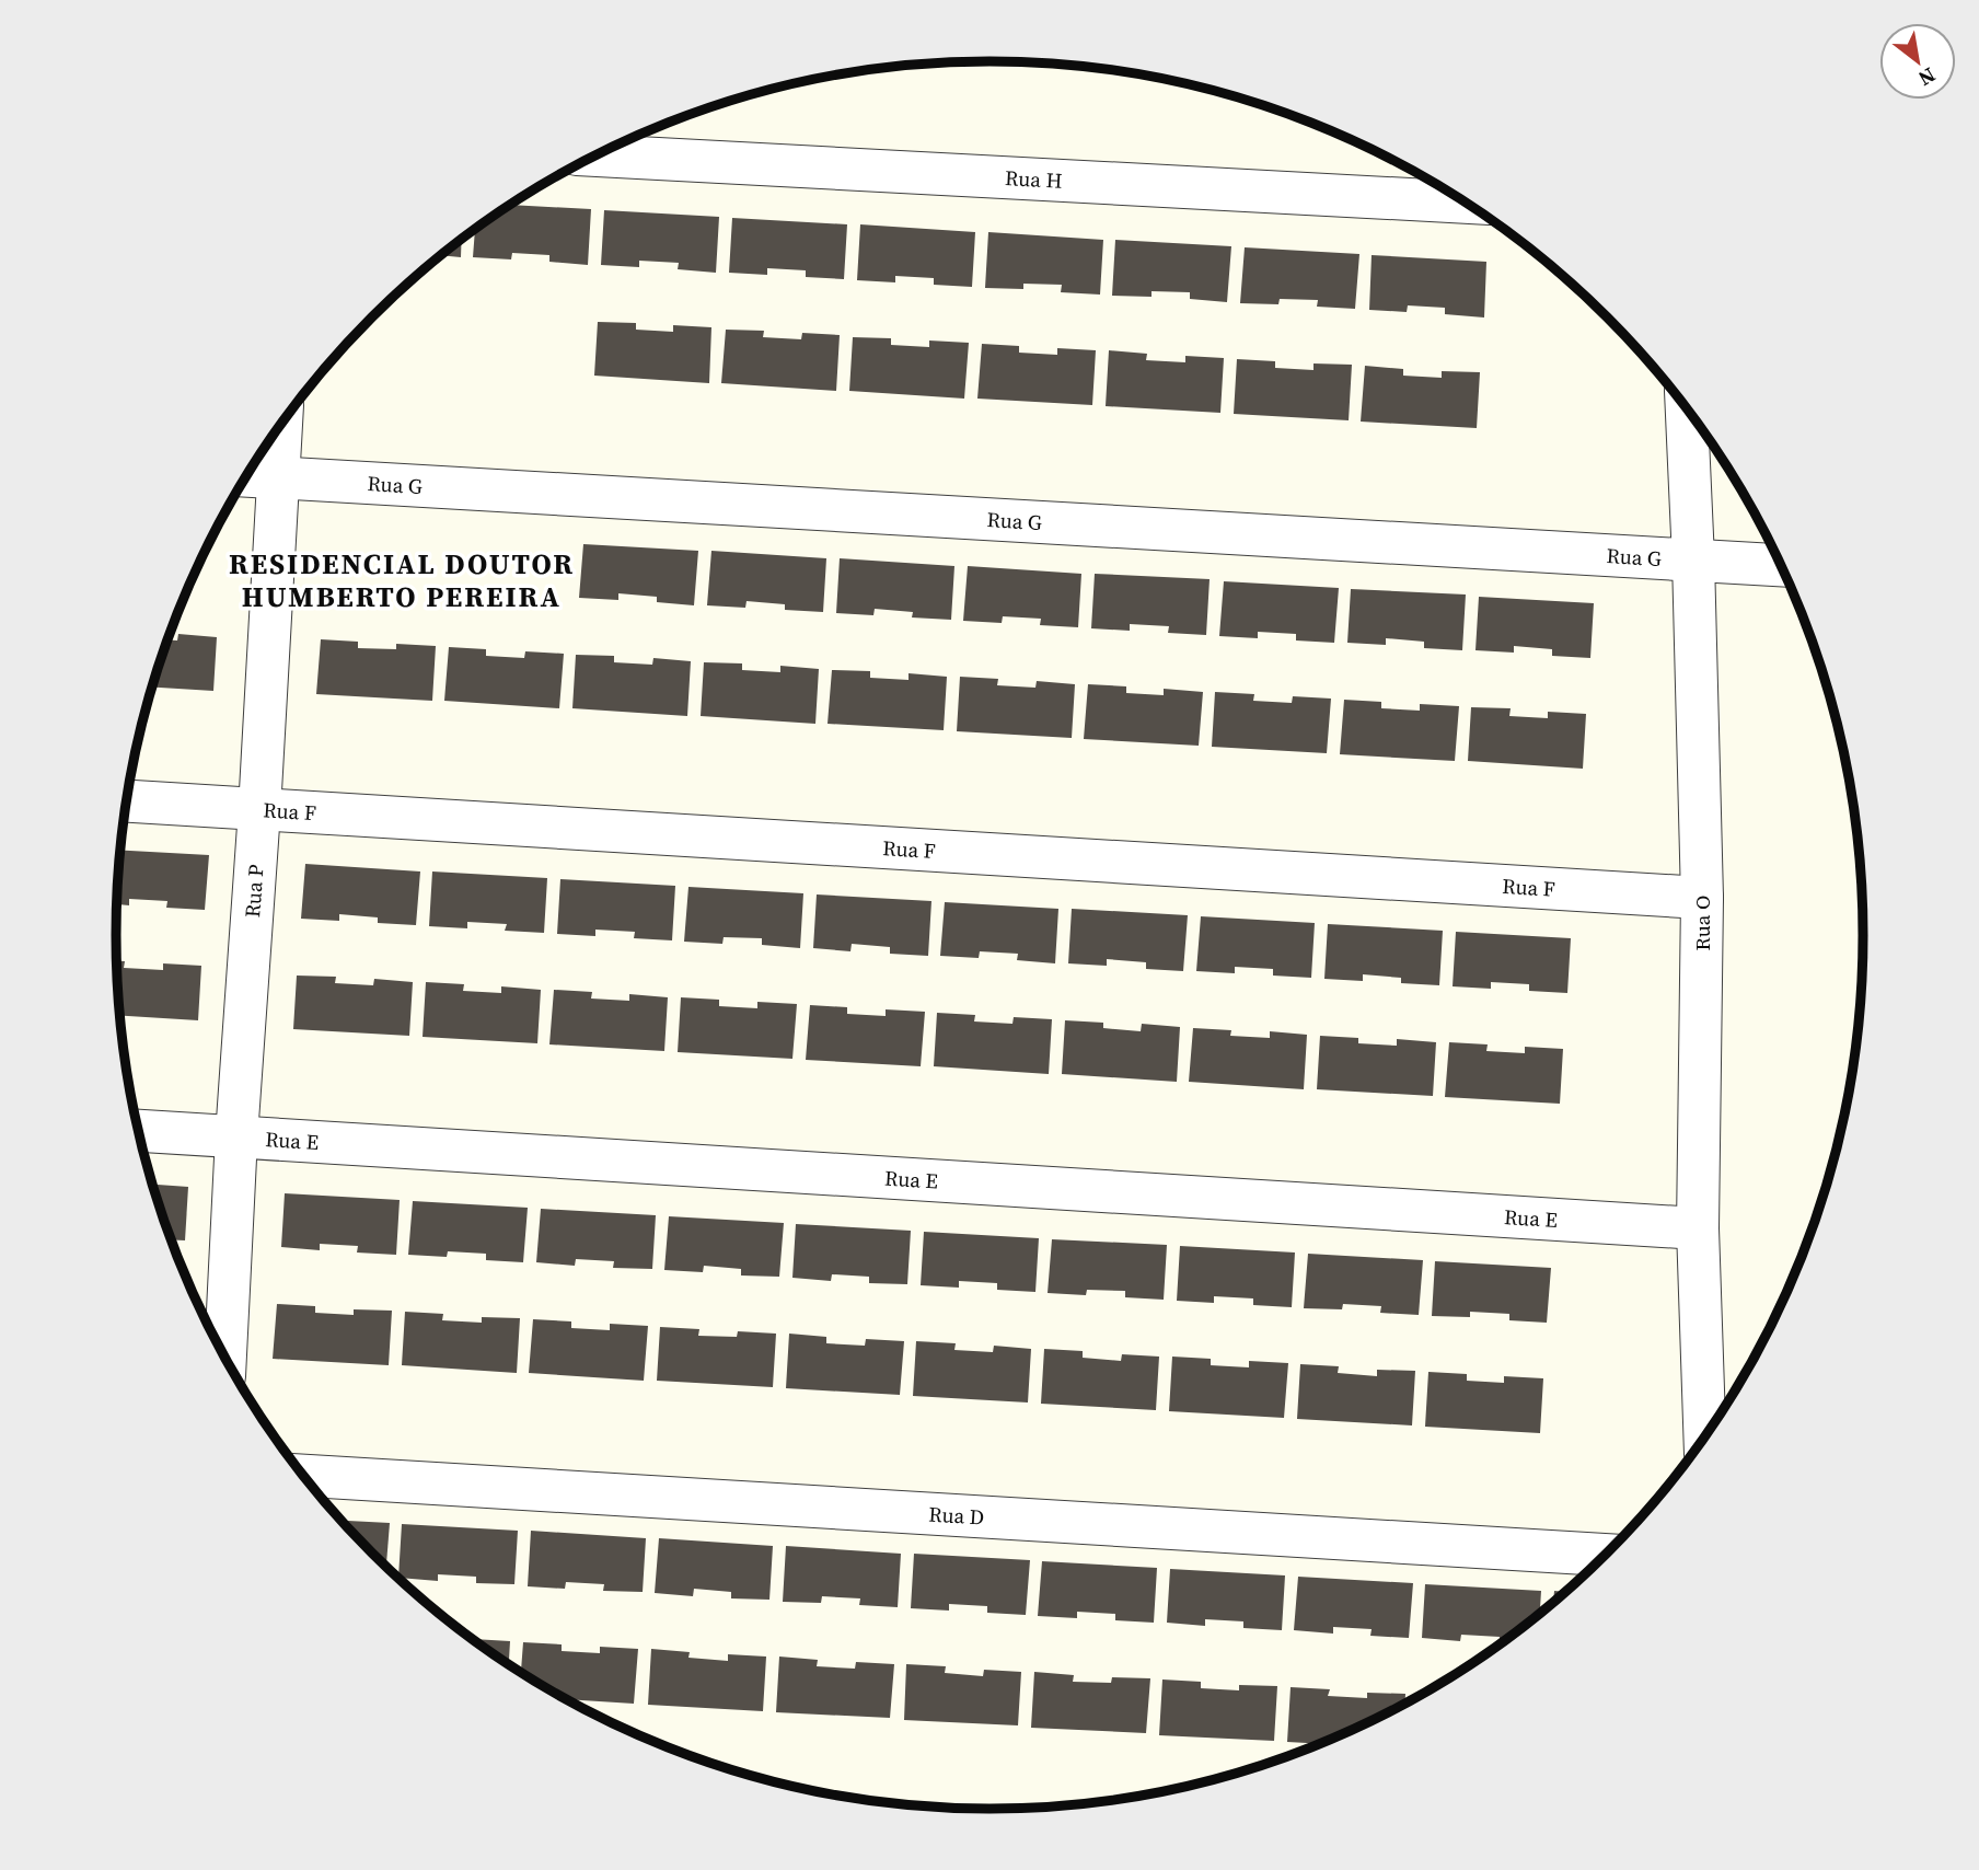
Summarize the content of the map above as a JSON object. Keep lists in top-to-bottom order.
{
  "streets": {
    "street": [
      "Rua H",
      "Rua G",
      "Rua F",
      "Rua P",
      "Rua O",
      "Rua E",
      "Rua D"
    ]
  },
  "crossings": [
    ["Rua G", "Rua P"],
    ["Rua G", "Rua O"],
    ["Rua F", "Rua P"],
    ["Rua F", "Rua O"],
    ["Rua P", "Rua E"],
    ["Rua O", "Rua E"]
  ],
  "districts": ["RESIDENCIAL DOUTOR HUMBERTO PEREIRA"],
  "north": "bottom right"
}
